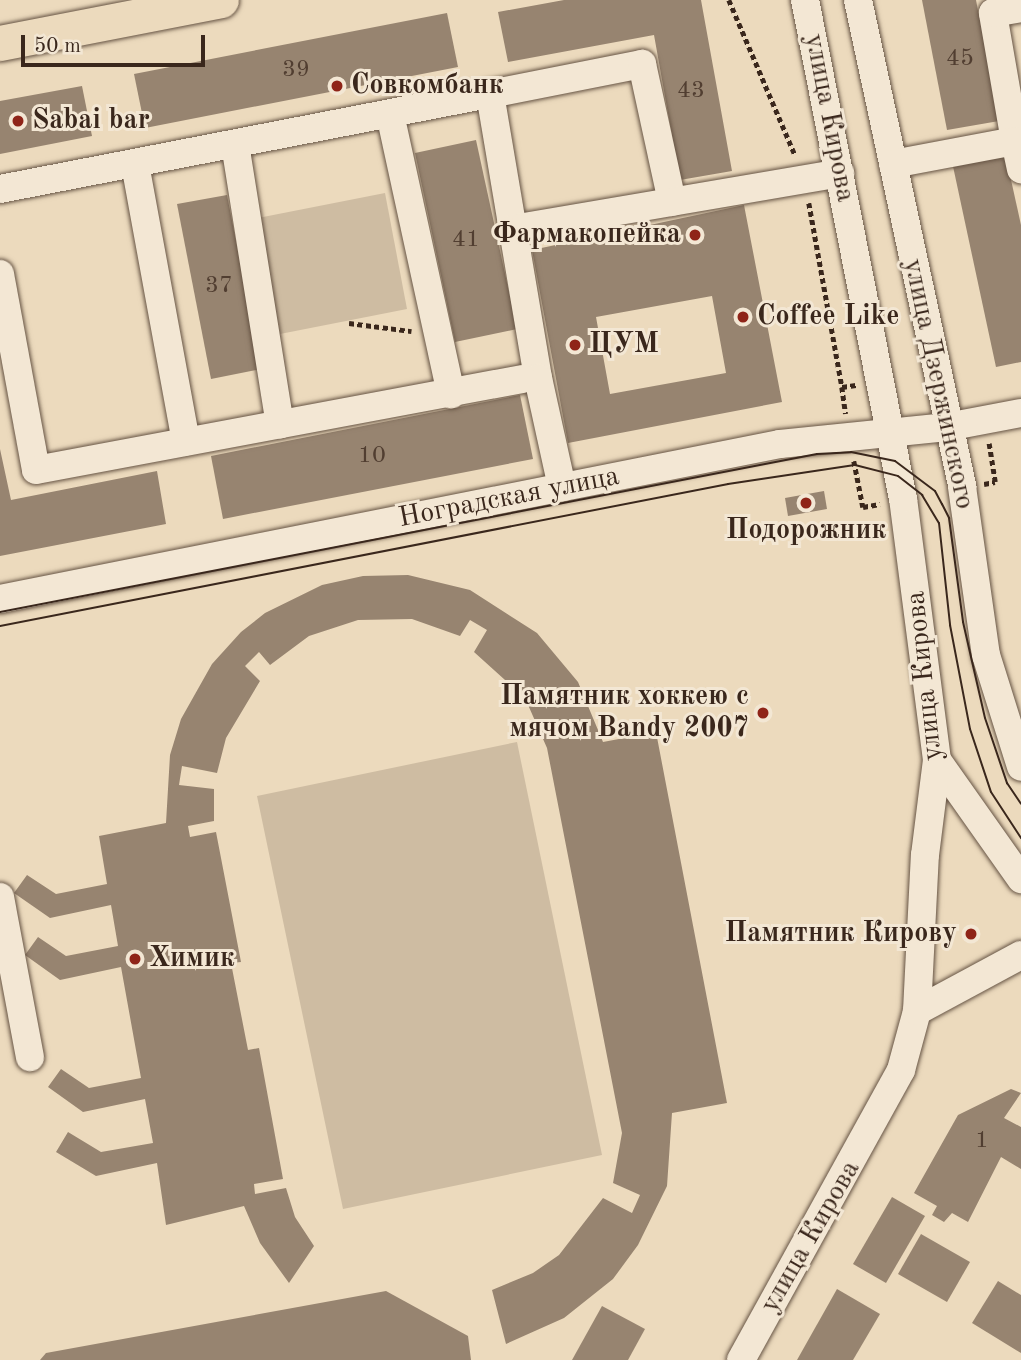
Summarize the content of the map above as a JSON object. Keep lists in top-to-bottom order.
{
  "streets": {
    "street": ["улица Кирова", "улица Дзержинского", "Ноградская улица"]
  },
  "crossings": [
    ["улица Кирова", "Ноградская улица"],
    ["улица Дзержинского", "Ноградская улица"]
  ],
  "places": [
    "Совкомбанк",
    "Sabai bar",
    "Фармакопейка",
    "Coffee Like",
    "ЦУМ",
    "Подорожник",
    "Памятник хоккею с мячом Bandy 2007",
    "Памятник Кирову",
    "Химик"
  ],
  "house_numbers": [
    "45",
    "39",
    "43",
    "41",
    "37",
    "10",
    "1"
  ],
  "scale_bar": "50 m"
}
